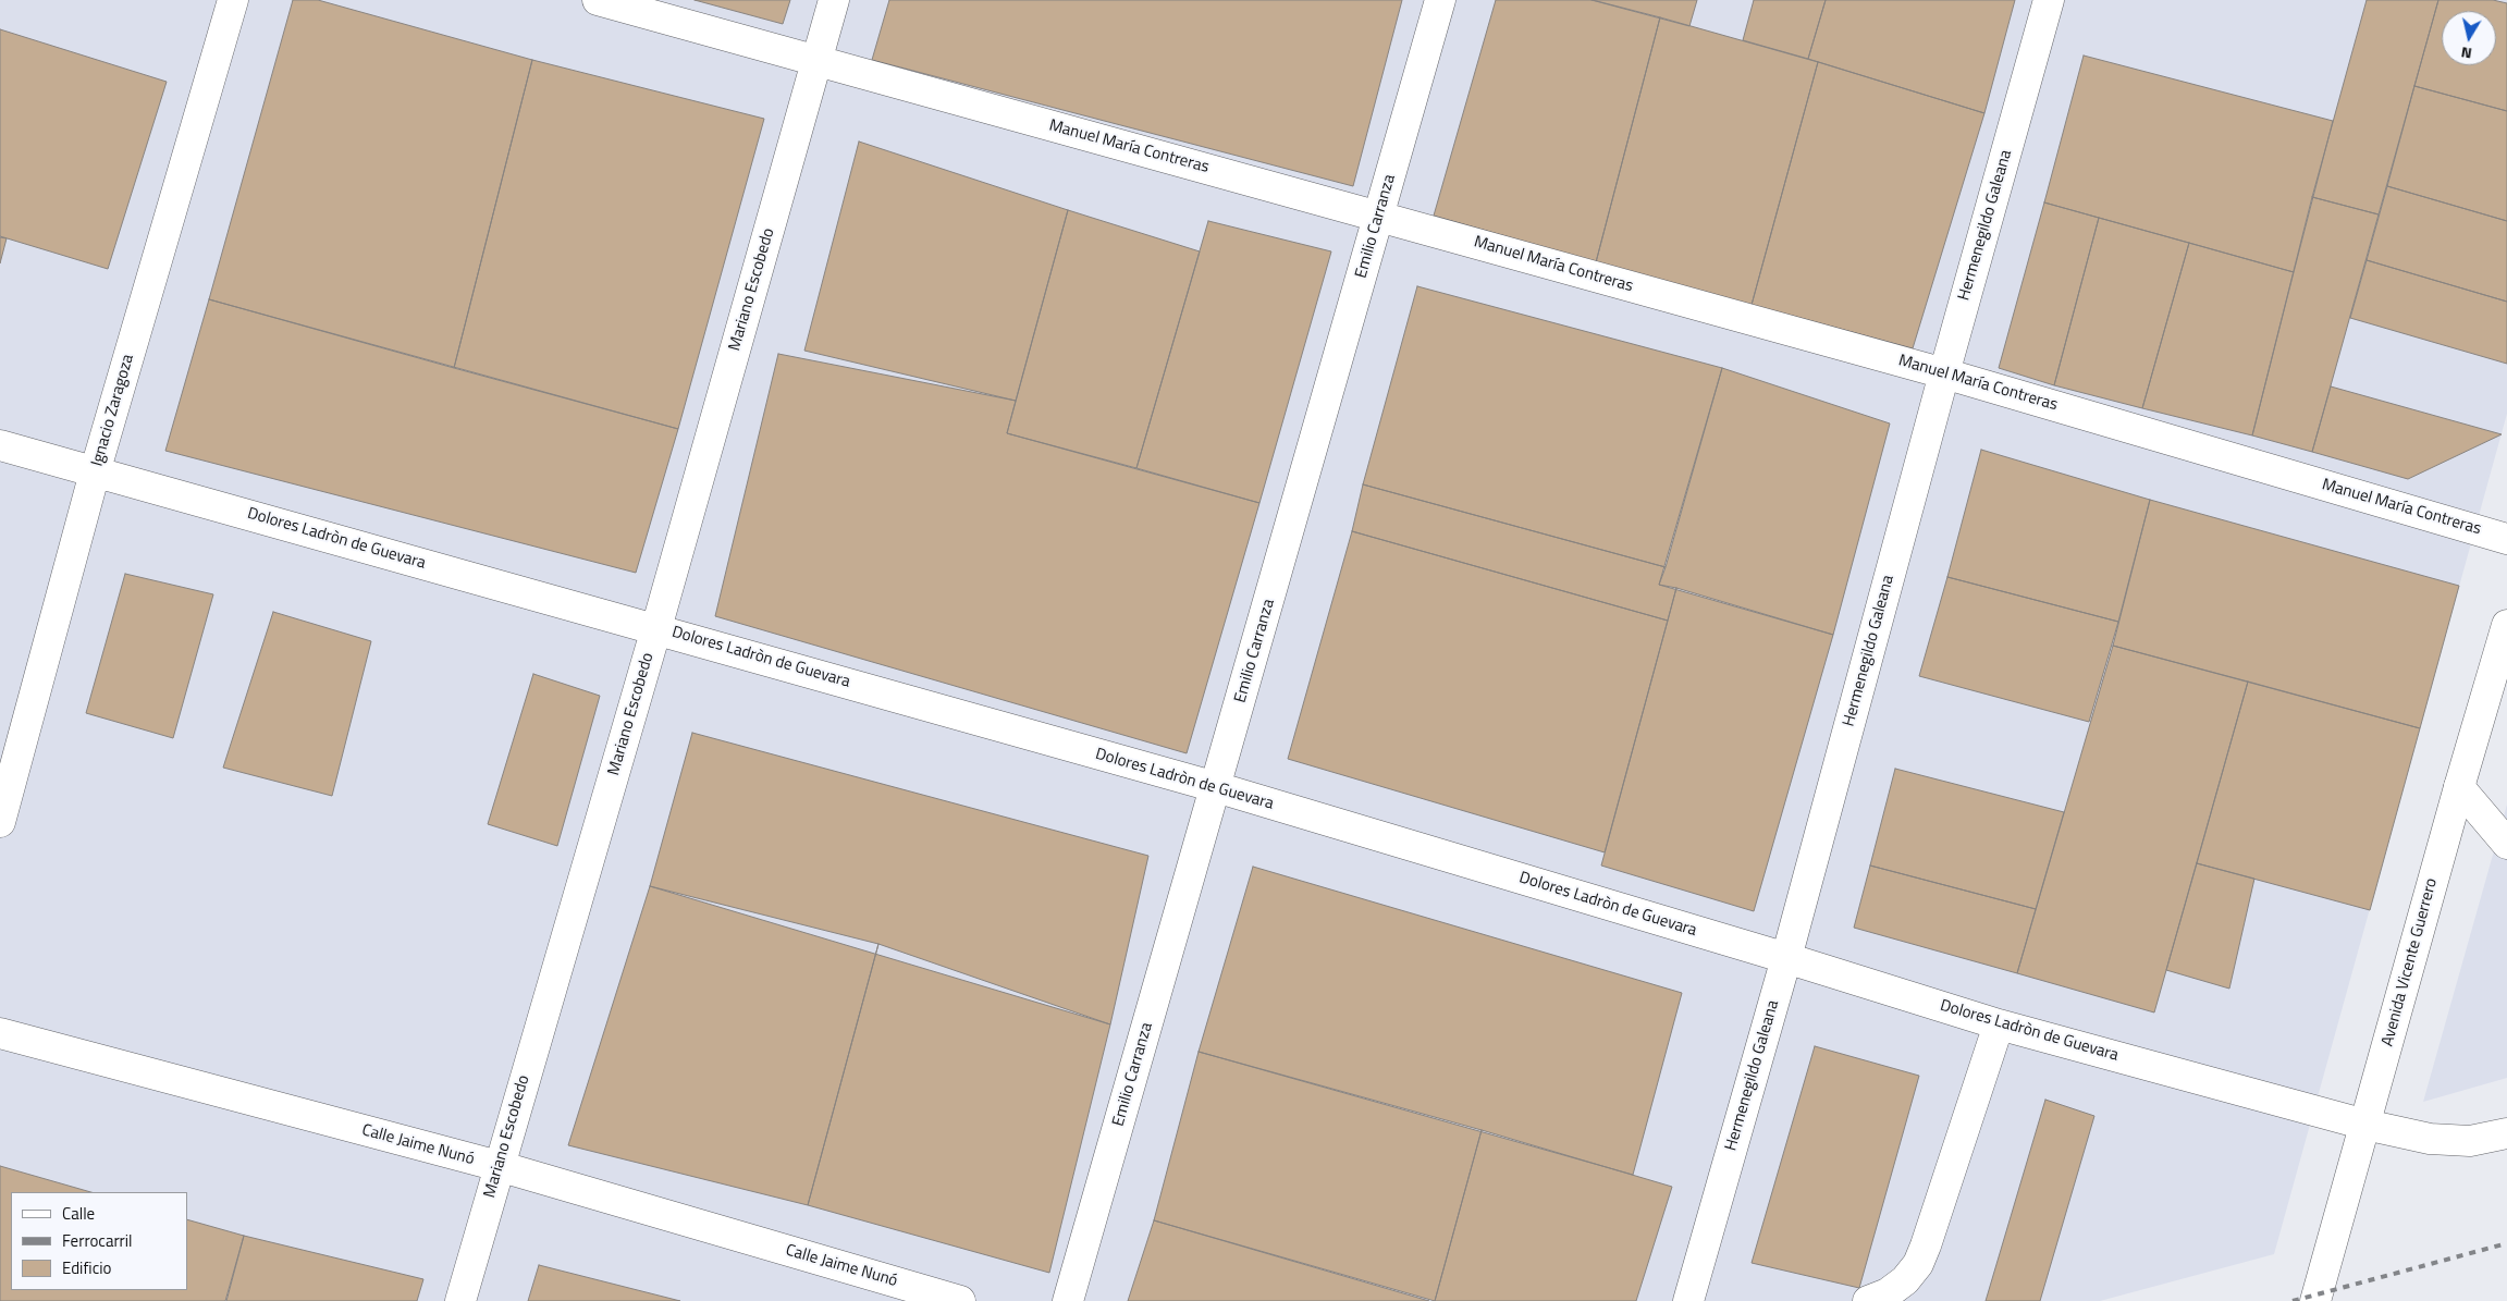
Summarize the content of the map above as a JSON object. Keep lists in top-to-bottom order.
{
  "streets": {
    "street": [
      "Manuel María Contreras",
      "Hermenegildo Galeana",
      "Emilio Carranza",
      "Mariano Escobedo",
      "Ignacio Zaragoza",
      "Dolores Ladròn de Guevara",
      "Avenida Vicente Guerrero",
      "Calle Jaime Nunó"
    ]
  },
  "crossings": [
    ["Manuel María Contreras", "Hermenegildo Galeana"],
    ["Manuel María Contreras", "Emilio Carranza"],
    ["Manuel María Contreras", "Mariano Escobedo"],
    ["Hermenegildo Galeana", "Dolores Ladròn de Guevara"],
    ["Emilio Carranza", "Dolores Ladròn de Guevara"],
    ["Mariano Escobedo", "Dolores Ladròn de Guevara"],
    ["Mariano Escobedo", "Calle Jaime Nunó"],
    ["Ignacio Zaragoza", "Dolores Ladròn de Guevara"],
    ["Dolores Ladròn de Guevara", "Avenida Vicente Guerrero"]
  ],
  "legend": ["Calle", "Ferrocarril", "Edificio"],
  "north": "bottom"
}
